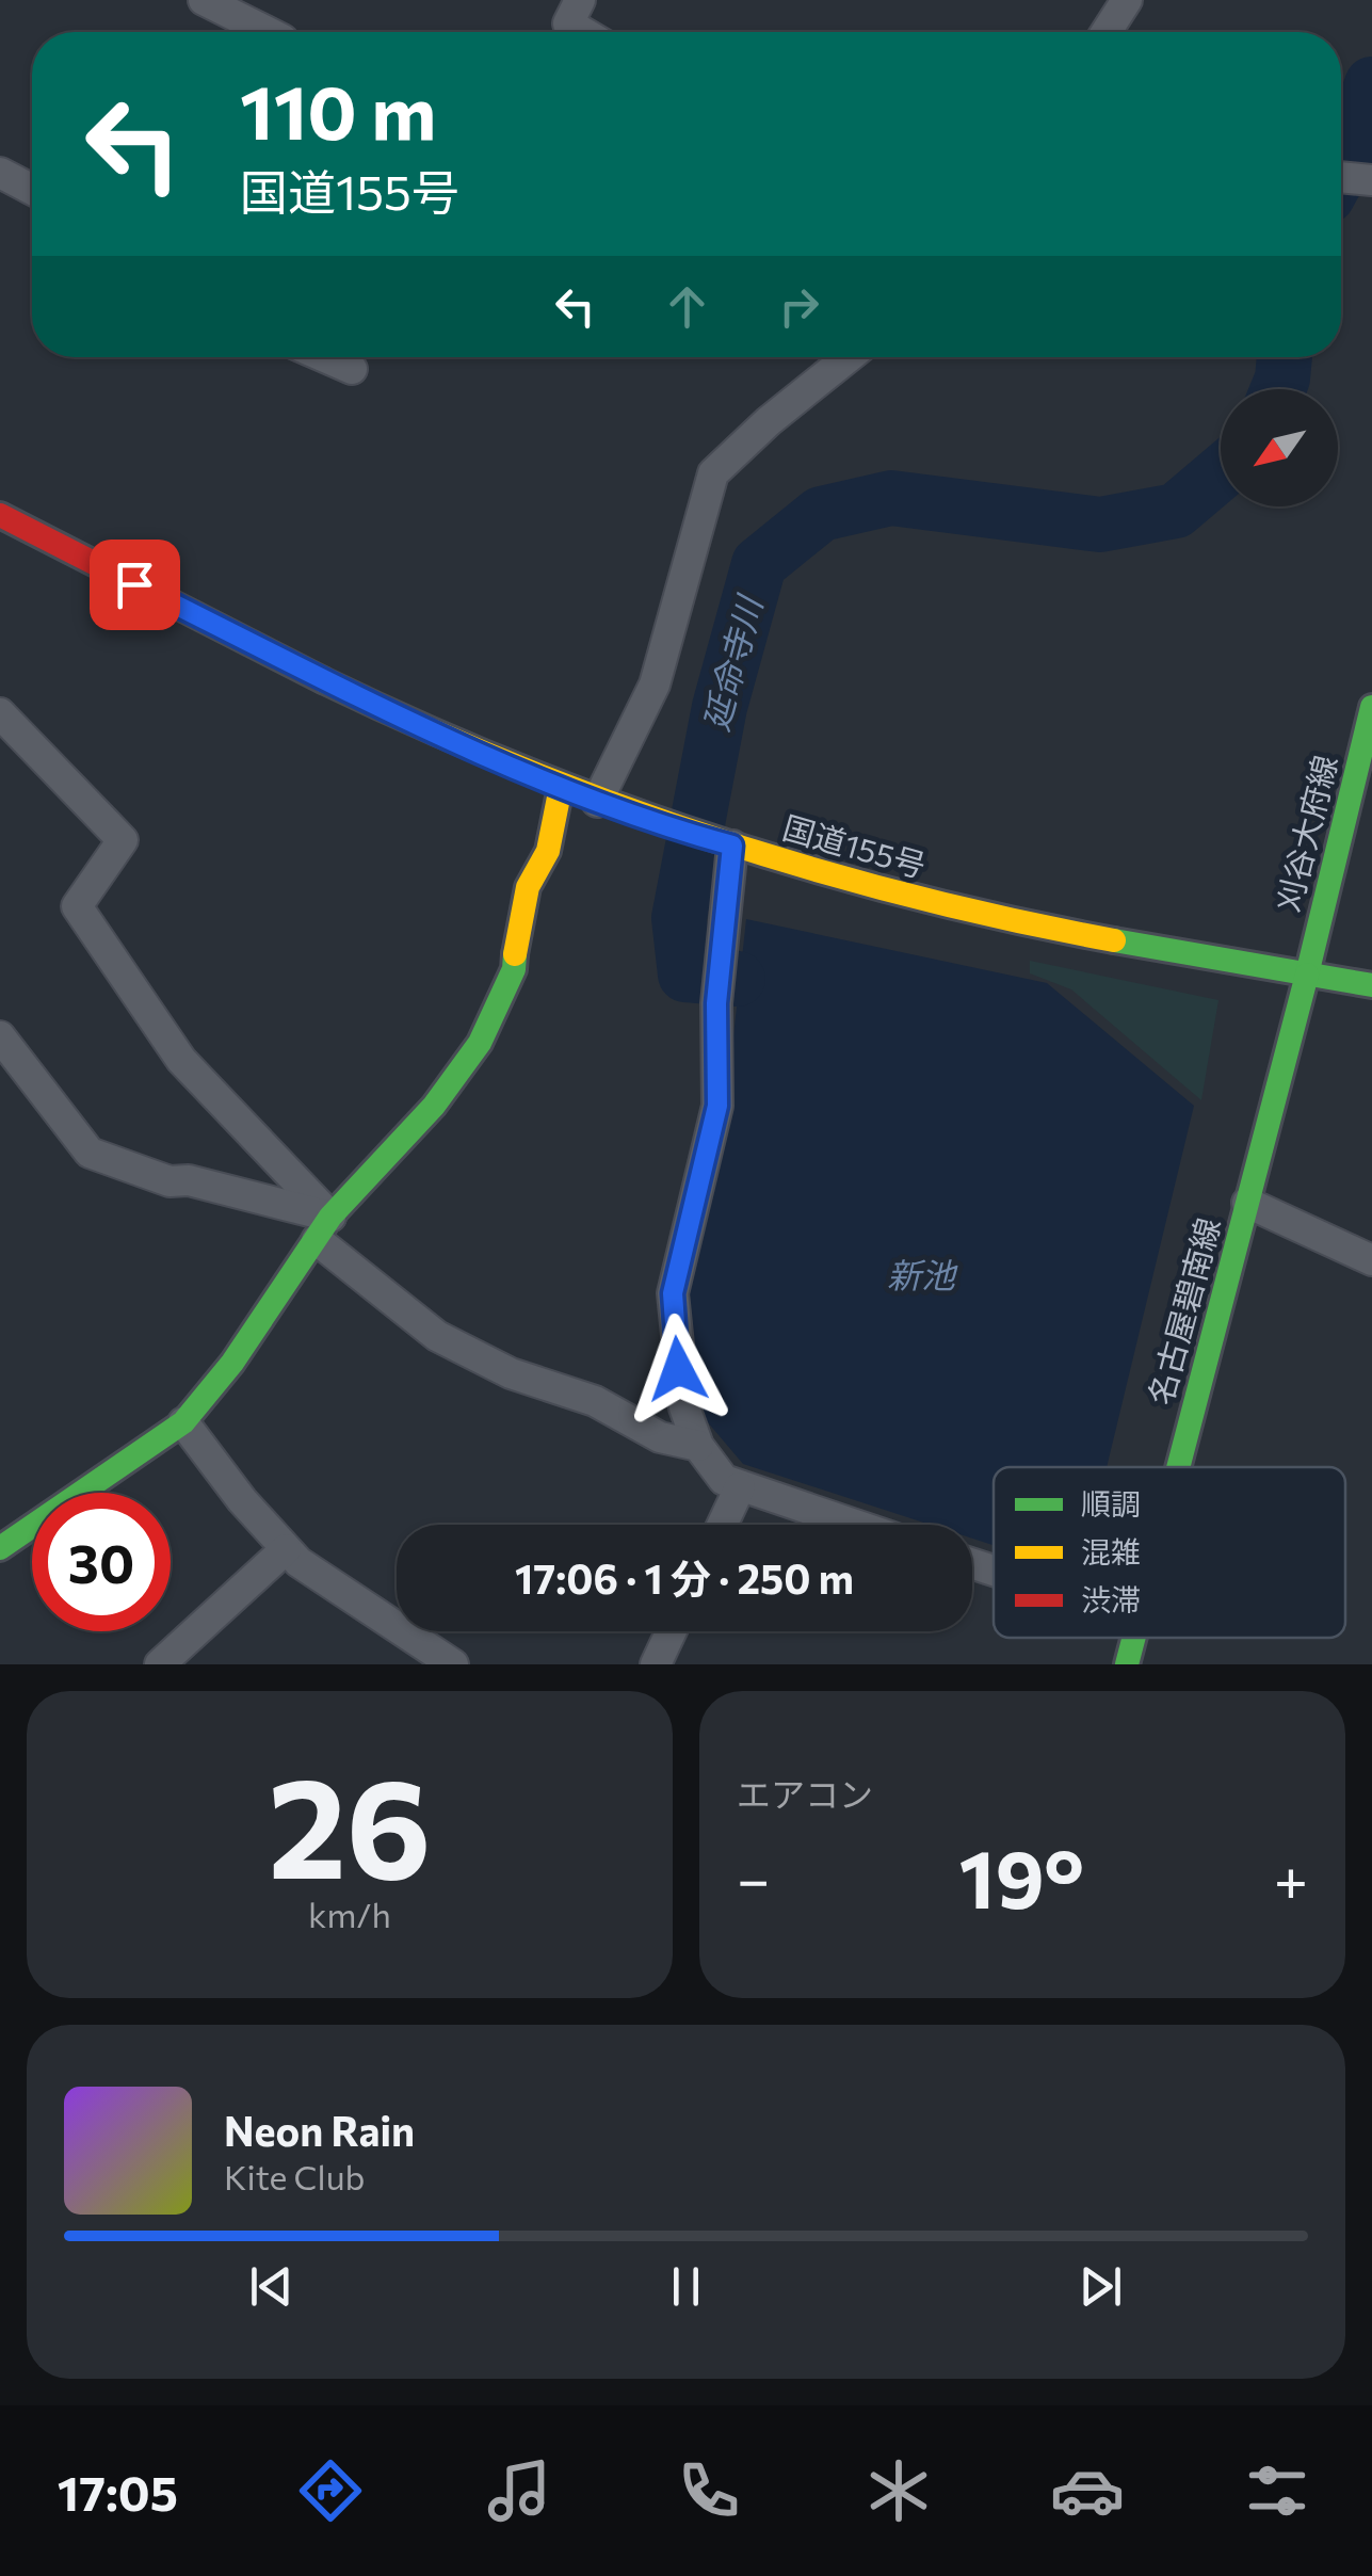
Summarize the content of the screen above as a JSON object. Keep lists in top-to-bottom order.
{
  "streets": {
    "main road": ["刈谷大府線", "国道155号", "名古屋碧南線"]
  },
  "crossings": [
    ["刈谷大府線", "国道155号"],
    ["刈谷大府線", "名古屋碧南線"],
    ["国道155号", "名古屋碧南線"]
  ],
  "water": ["延命寺川", "新池"],
  "legend": ["順調", "混雑", "渋滞"],
  "north": "bottom left",
  "page": {
    "turn": ["110 m", "国道155号"],
    "limit": "30",
    "trip": "17:06 · 1 分 · 250 m",
    "tile": [
      ["26", "km/h"],
      "エアコン"
    ],
    "heat": ["−", "19°", "+"],
    "song": ["Neon Rain", "Kite Club"],
    "tabs": "17:05"
  }
}
